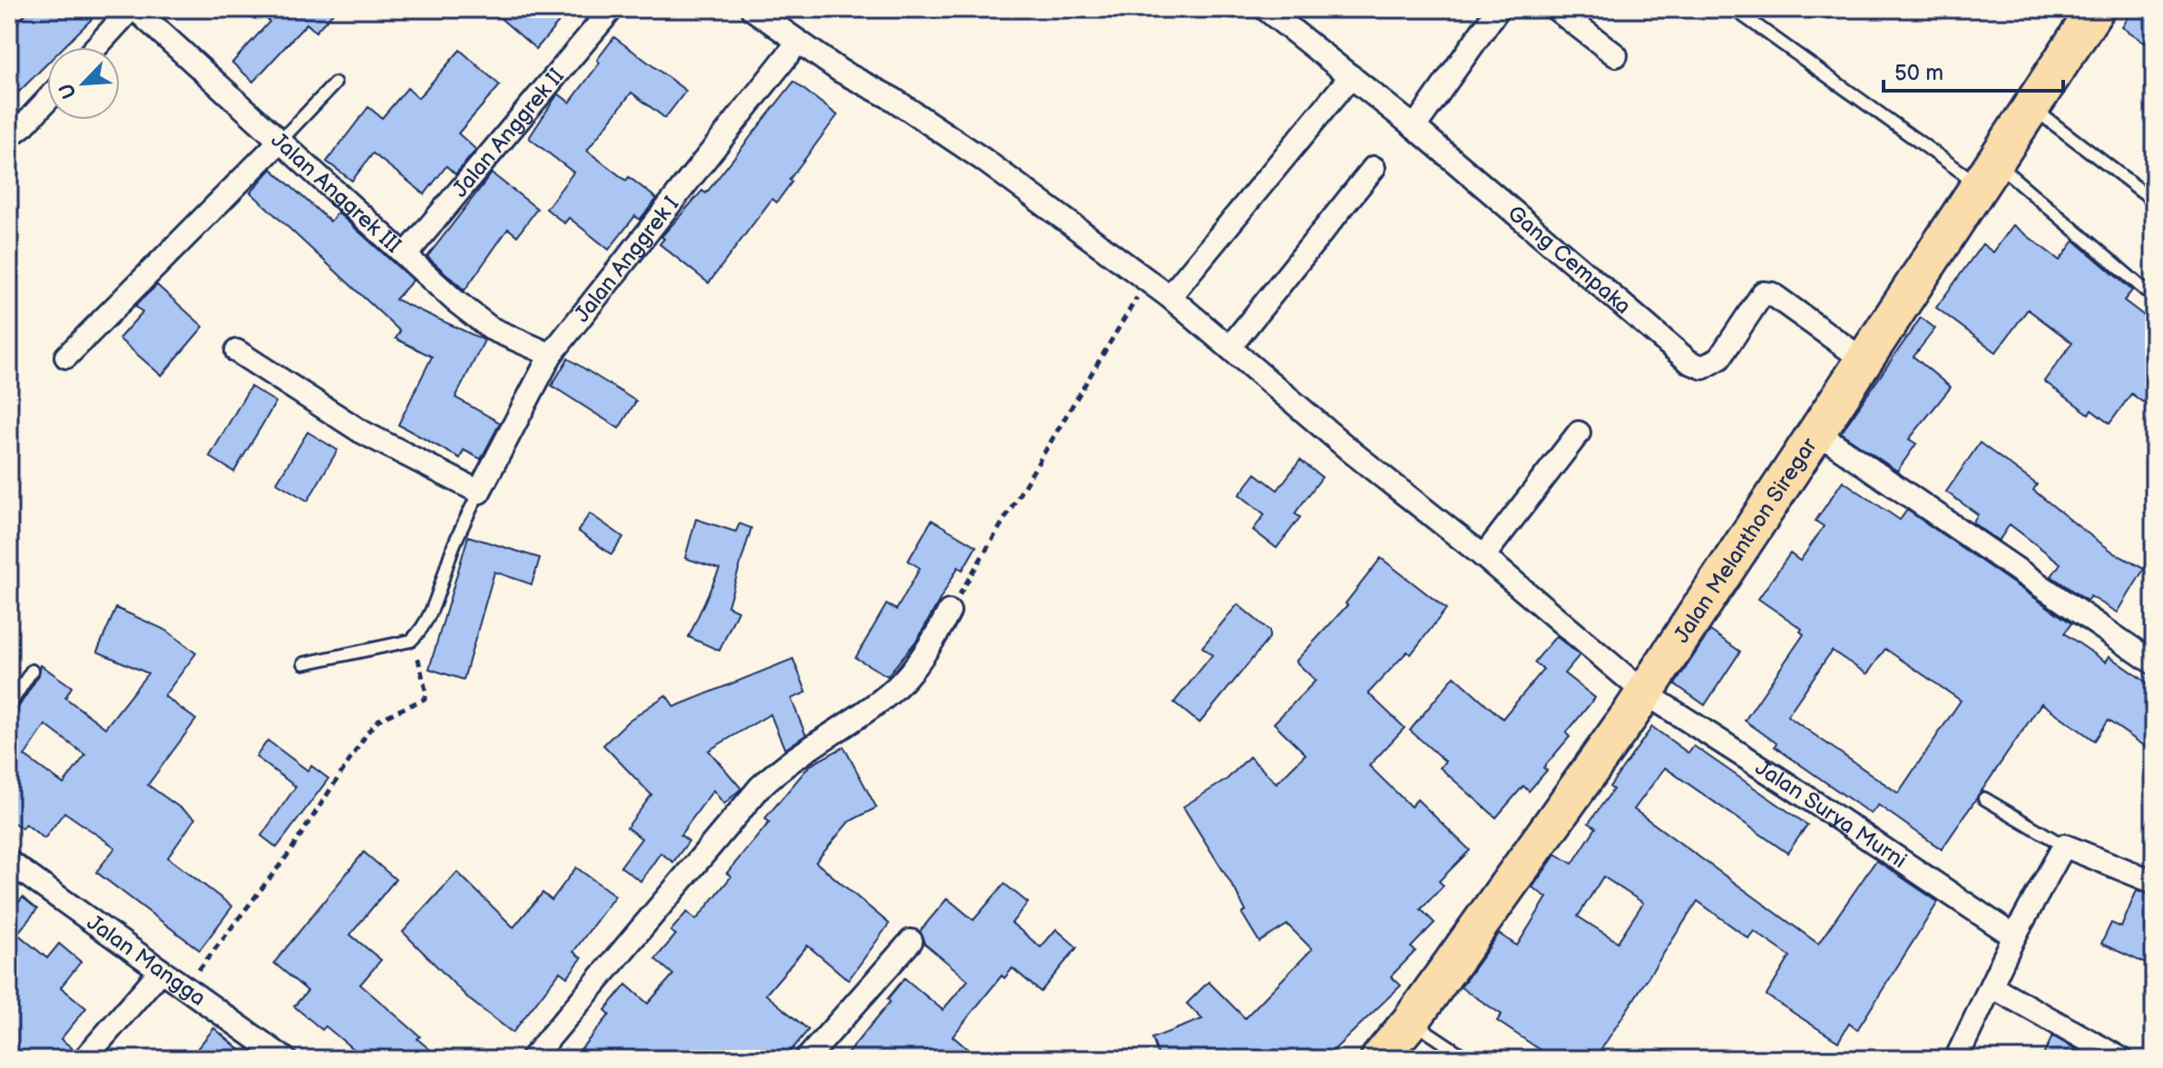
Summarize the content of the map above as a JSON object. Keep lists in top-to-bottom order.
{
  "streets": {
    "main road": ["Jalan Melanthon Siregar"],
    "street": [
      "Jalan Anggrek II",
      "Jalan Anggrek III",
      "Jalan Anggrek I",
      "Gang Cempaka",
      "Jalan Surya Murni",
      "Jalan Mangga"
    ]
  },
  "crossings": [
    ["Jalan Anggrek II", "Jalan Anggrek III"],
    ["Jalan Anggrek III", "Jalan Anggrek I"],
    ["Jalan Anggrek I", "Jalan Surya Murni"],
    ["Gang Cempaka", "Jalan Melanthon Siregar"],
    ["Jalan Melanthon Siregar", "Jalan Surya Murni"]
  ],
  "scale_bar": "50 m",
  "north": "bottom left"
}
